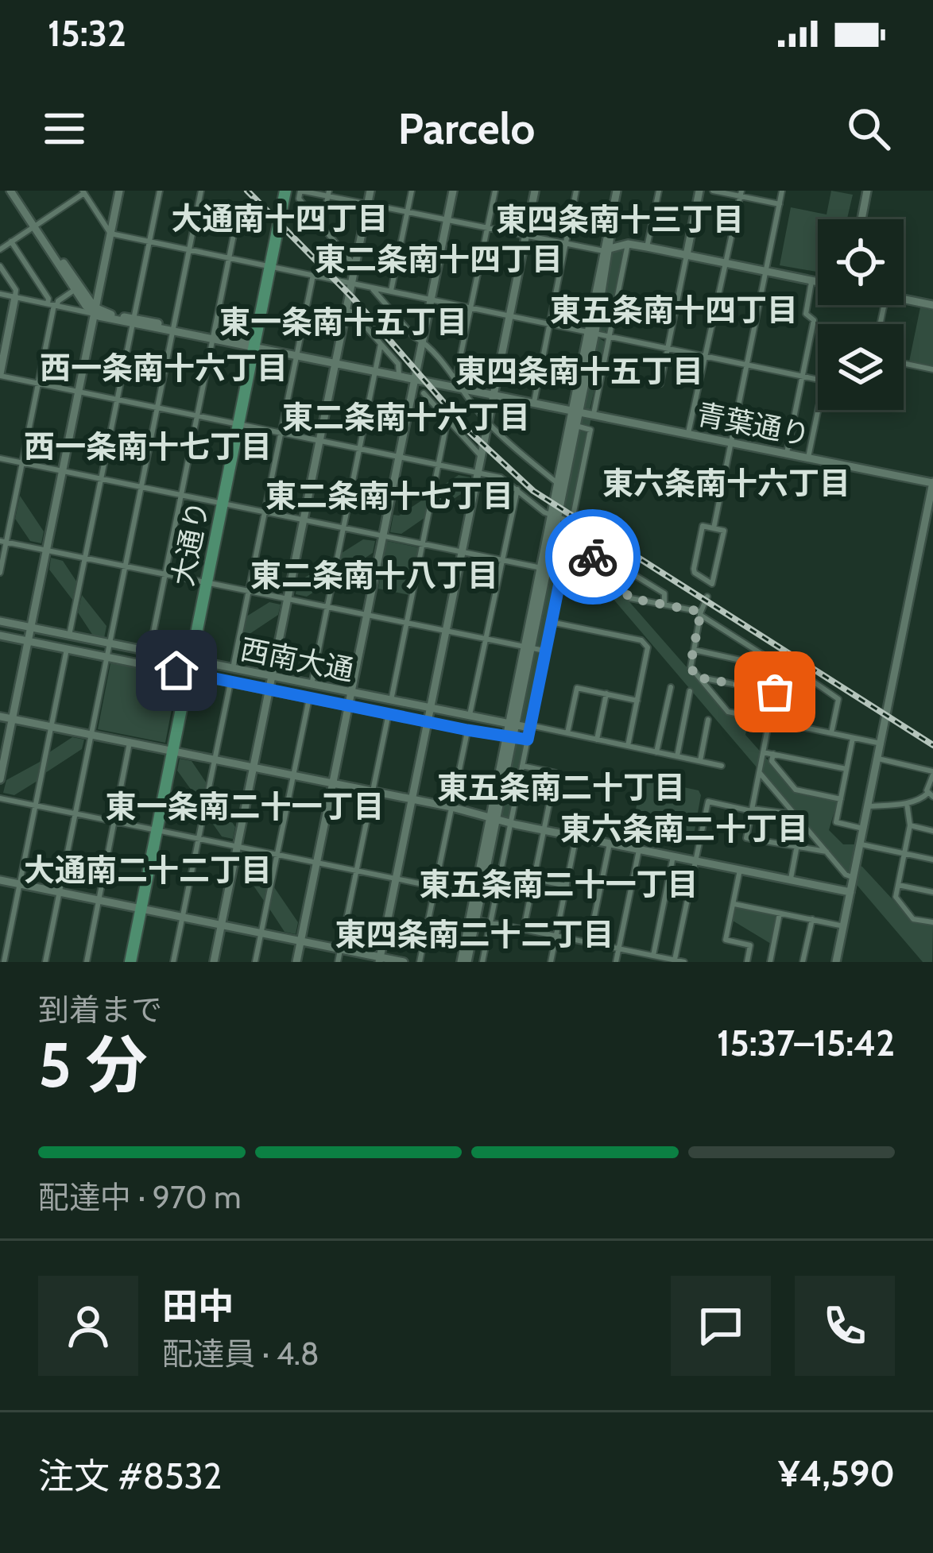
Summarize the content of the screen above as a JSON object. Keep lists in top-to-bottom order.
{
  "streets": {
    "highway": ["大通り"],
    "street": ["青葉通り", "西南大通"]
  },
  "crossings": [
    ["青葉通り", "大通り"],
    ["大通り", "西南大通"]
  ],
  "districts": [
    "大通南十四丁目",
    "東四条南十三丁目",
    "東二条南十四丁目",
    "東五条南十四丁目",
    "東一条南十五丁目",
    "西一条南十六丁目",
    "東四条南十五丁目",
    "東二条南十六丁目",
    "西一条南十七丁目",
    "東六条南十六丁目",
    "東二条南十七丁目",
    "東二条南十八丁目",
    "東五条南二十丁目",
    "東一条南二十一丁目",
    "東六条南二十丁目",
    "大通南二十二丁目",
    "東五条南二十一丁目",
    "東四条南二十二丁目"
  ],
  "page": {
    "status": "15:32",
    "header": "Parcelo",
    "heading": ["5 分", "到着まで", "15:37–15:42"],
    "panel": [
      "田中",
      "配達員 · 4.8",
      "注文 #8532",
      "¥4,590"
    ],
    "bar": "配達中 · 970 m"
  }
}
